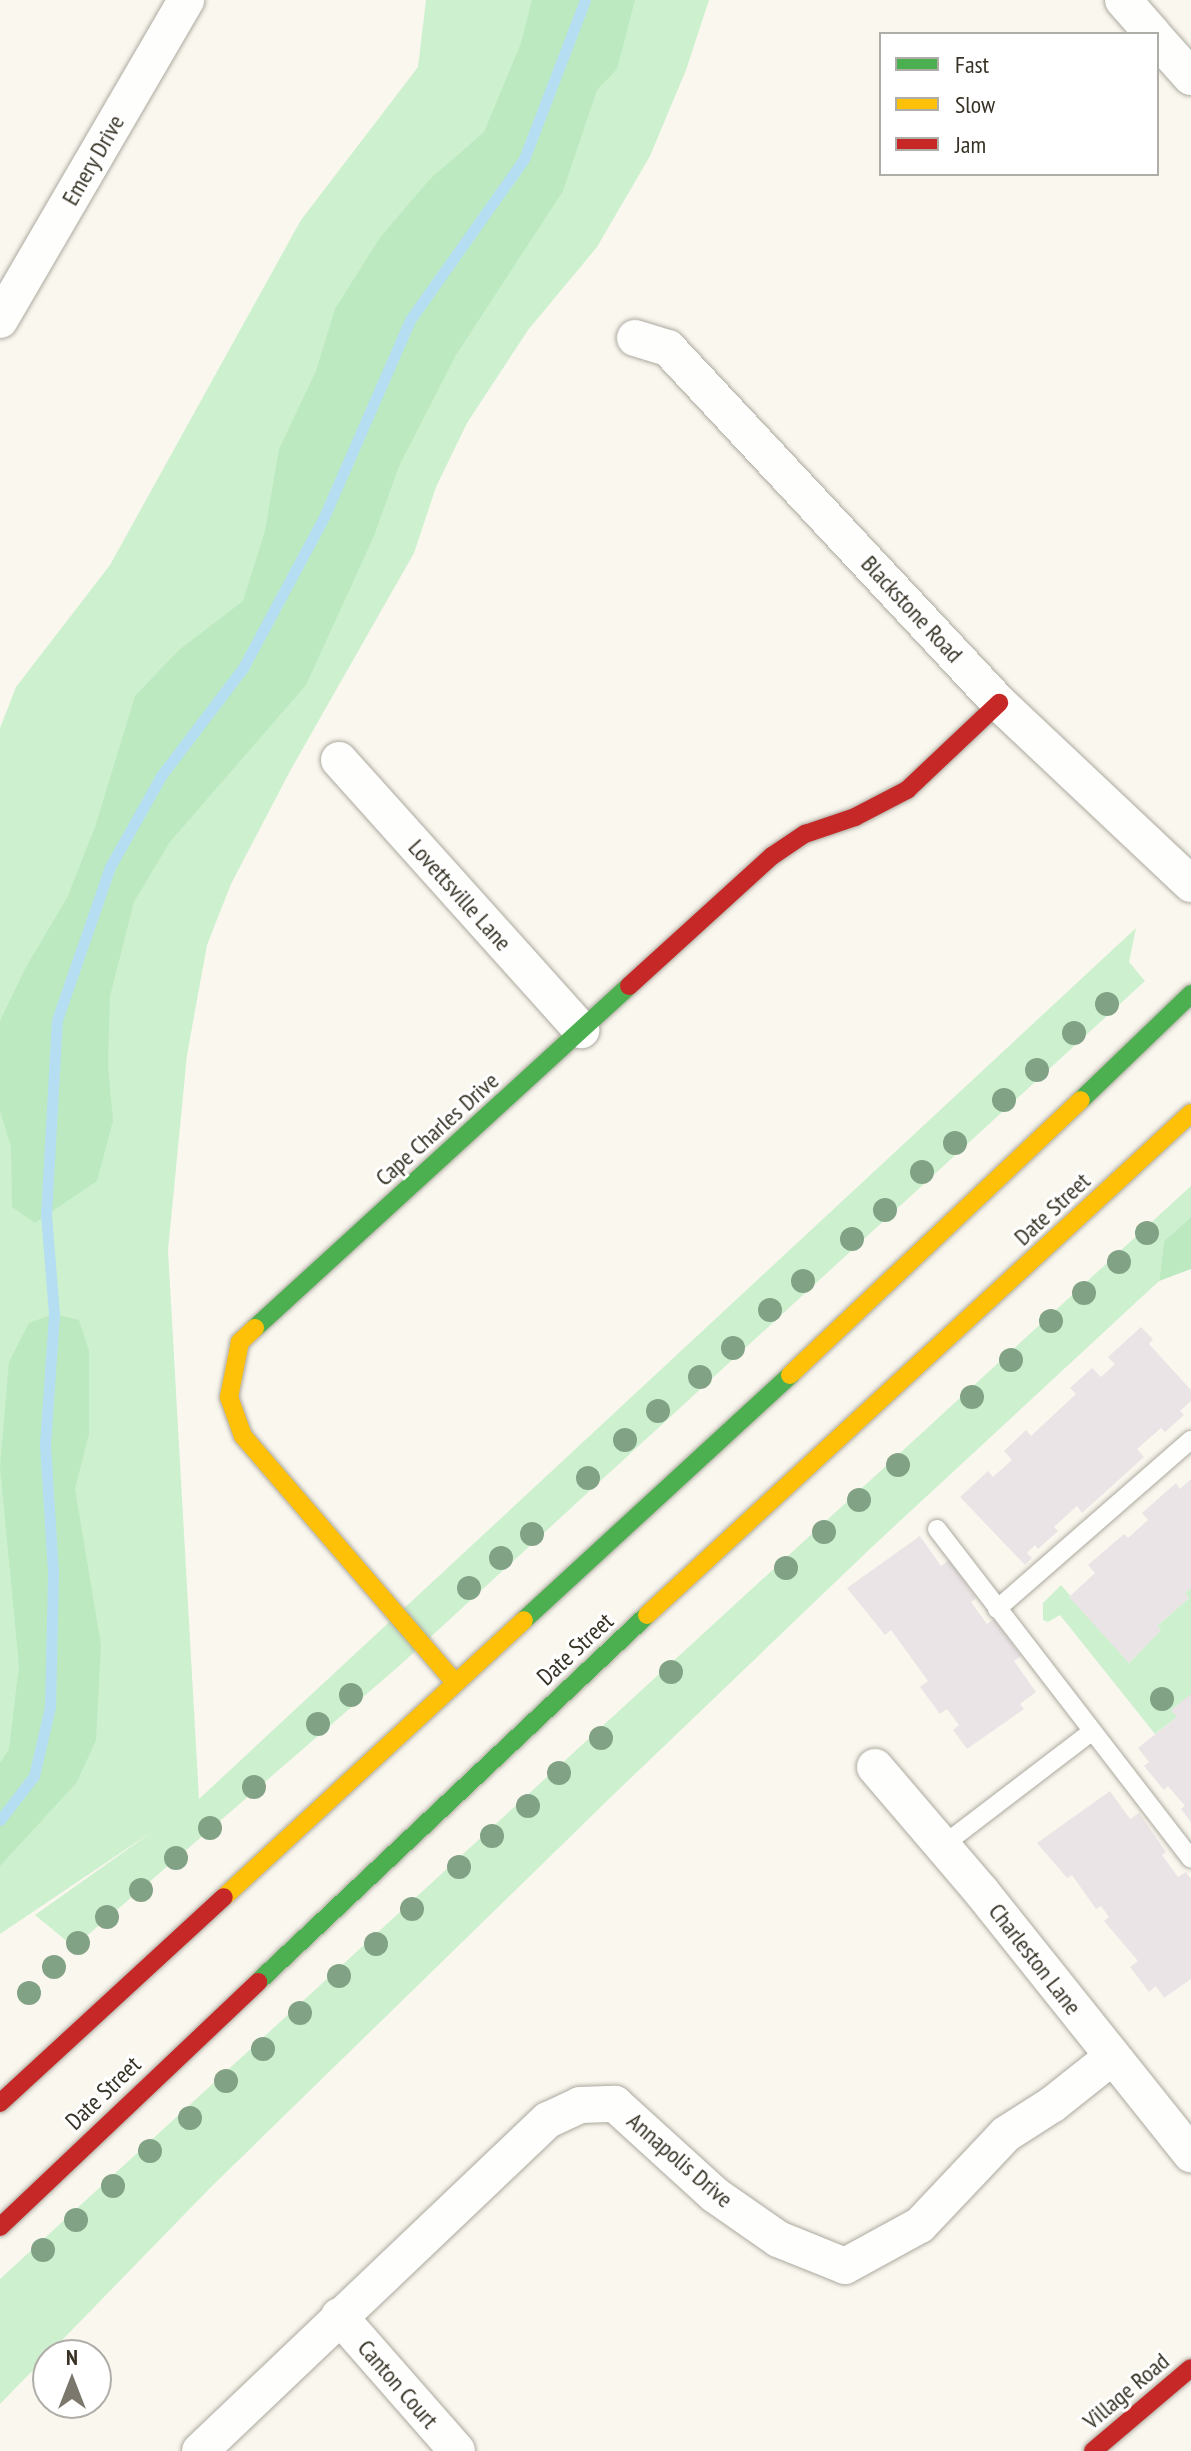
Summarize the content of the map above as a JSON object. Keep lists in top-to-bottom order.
{
  "streets": {
    "main road": ["Cape Charles Drive", "Date Street", "Village Road"],
    "street": [
      "Emery Drive",
      "Blackstone Road",
      "Lovettsville Lane",
      "Charleston Lane",
      "Annapolis Drive",
      "Canton Court"
    ]
  },
  "crossings": [
    ["Blackstone Road", "Cape Charles Drive"],
    ["Lovettsville Lane", "Cape Charles Drive"],
    ["Charleston Lane", "Annapolis Drive"],
    ["Annapolis Drive", "Canton Court"]
  ],
  "legend": ["Fast", "Slow", "Jam"],
  "north": "top"
}
